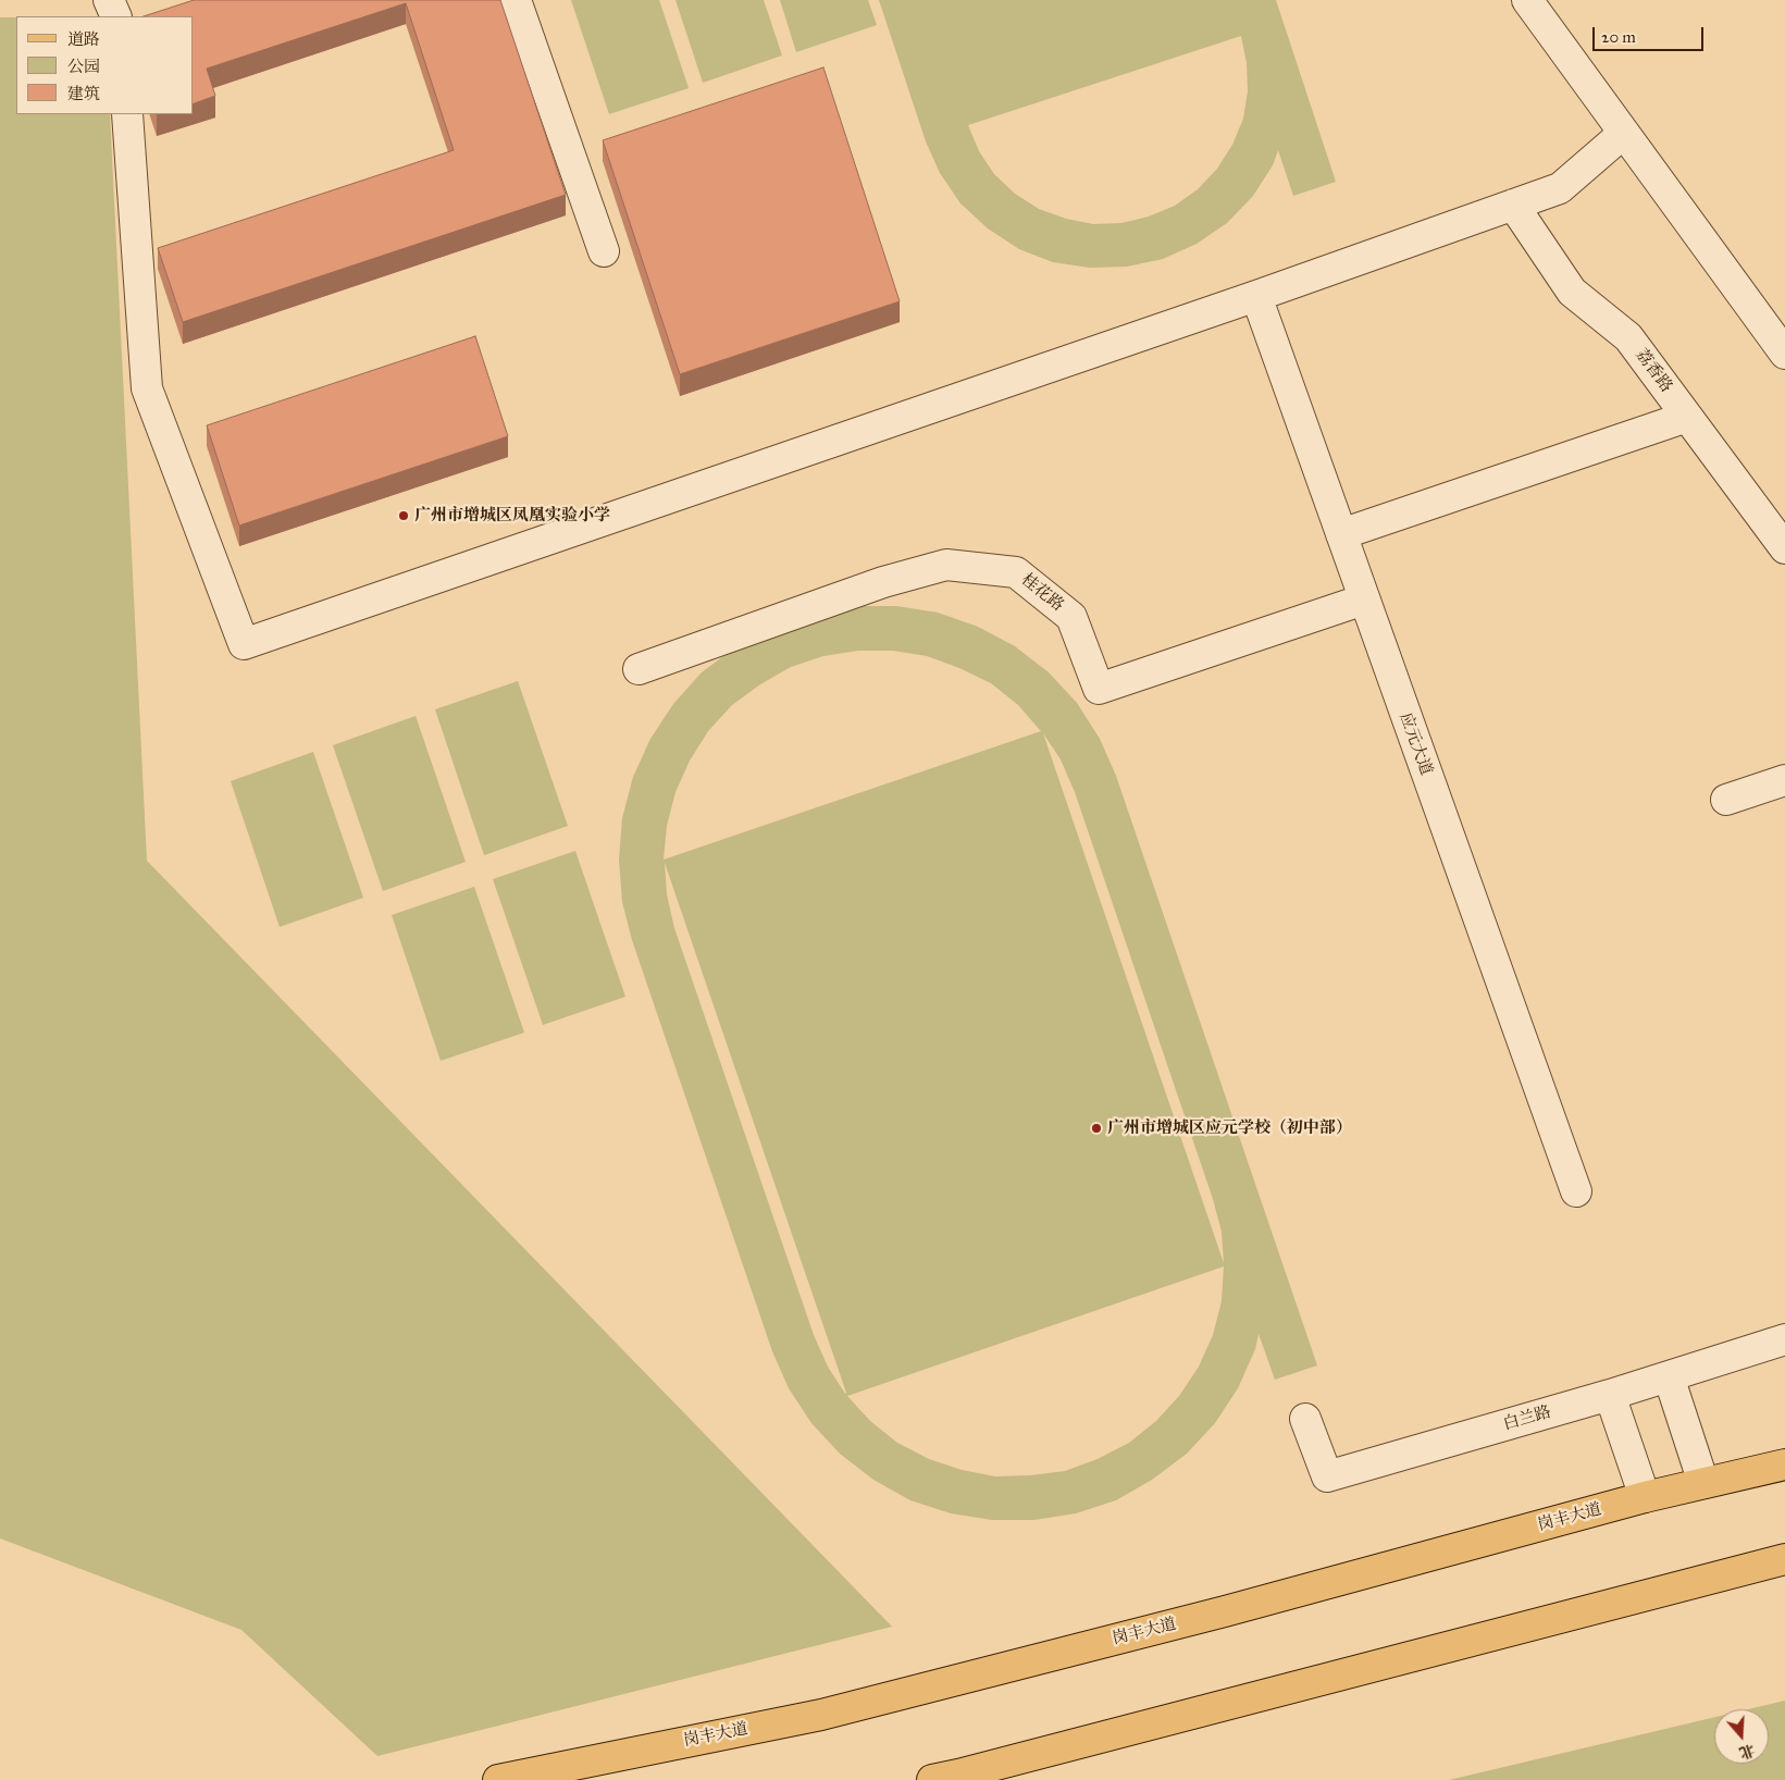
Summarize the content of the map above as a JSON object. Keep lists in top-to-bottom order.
{
  "streets": {
    "main road": ["岗丰大道"],
    "street": [
      "荔香路",
      "桂花路",
      "应元大道",
      "白兰路"
    ]
  },
  "crossings": [
    ["桂花路", "应元大道"]
  ],
  "places": ["广州市增城区凤凰实验小学", "广州市增城区应元学校（初中部）"],
  "legend": ["道路", "公园", "建筑"],
  "scale_bar": "20 m",
  "north": "bottom"
}
